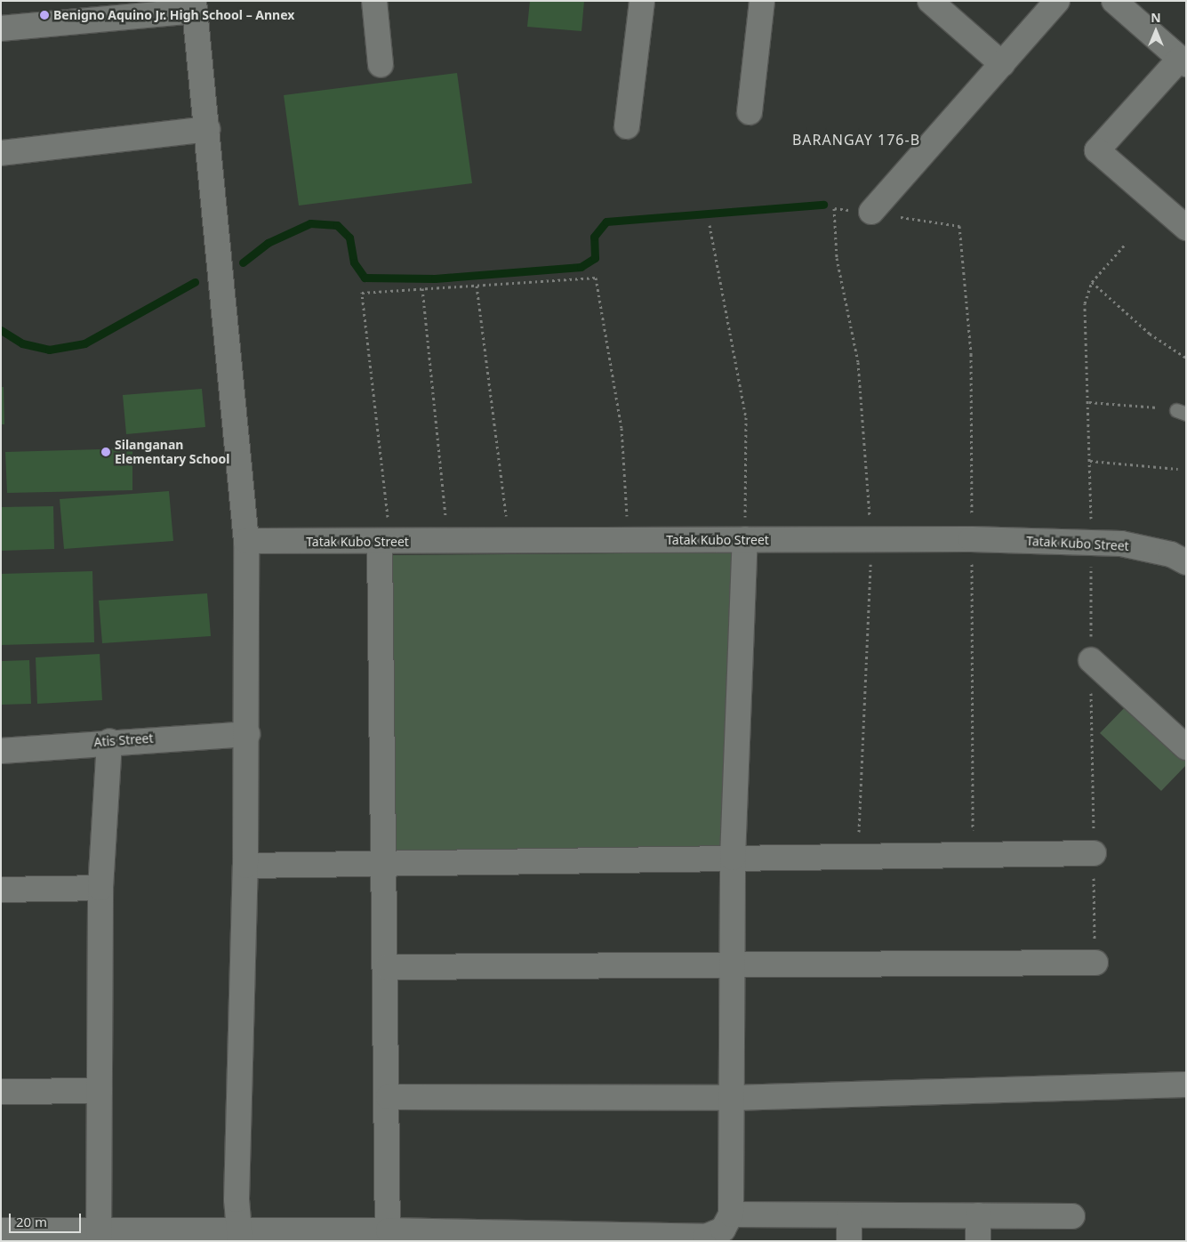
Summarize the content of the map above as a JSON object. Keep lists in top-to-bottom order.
{
  "streets": {
    "street": ["Tatak Kubo Street", "Atis Street"]
  },
  "districts": ["BARANGAY 176-B"],
  "places": ["Benigno Aquino Jr. High School – Annex", "Silanganan Elementary School"],
  "scale_bar": "20 m",
  "north": "top"
}
